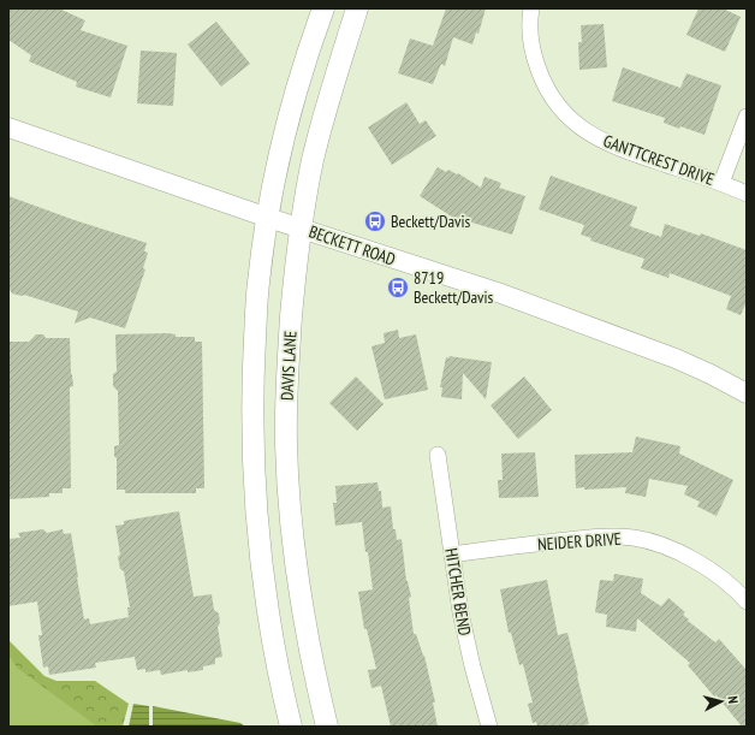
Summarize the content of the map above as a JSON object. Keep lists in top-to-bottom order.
{
  "streets": {
    "main road": ["DAVIS LANE"],
    "street": [
      "GANTTCREST DRIVE",
      "BECKETT ROAD",
      "NEIDER DRIVE",
      "HITCHER BEND"
    ]
  },
  "crossings": [
    ["BECKETT ROAD", "DAVIS LANE"],
    ["NEIDER DRIVE", "HITCHER BEND"]
  ],
  "places": {
    "bus stop": ["Beckett/Davis", "8719 Beckett/Davis"]
  },
  "north": "right"
}
